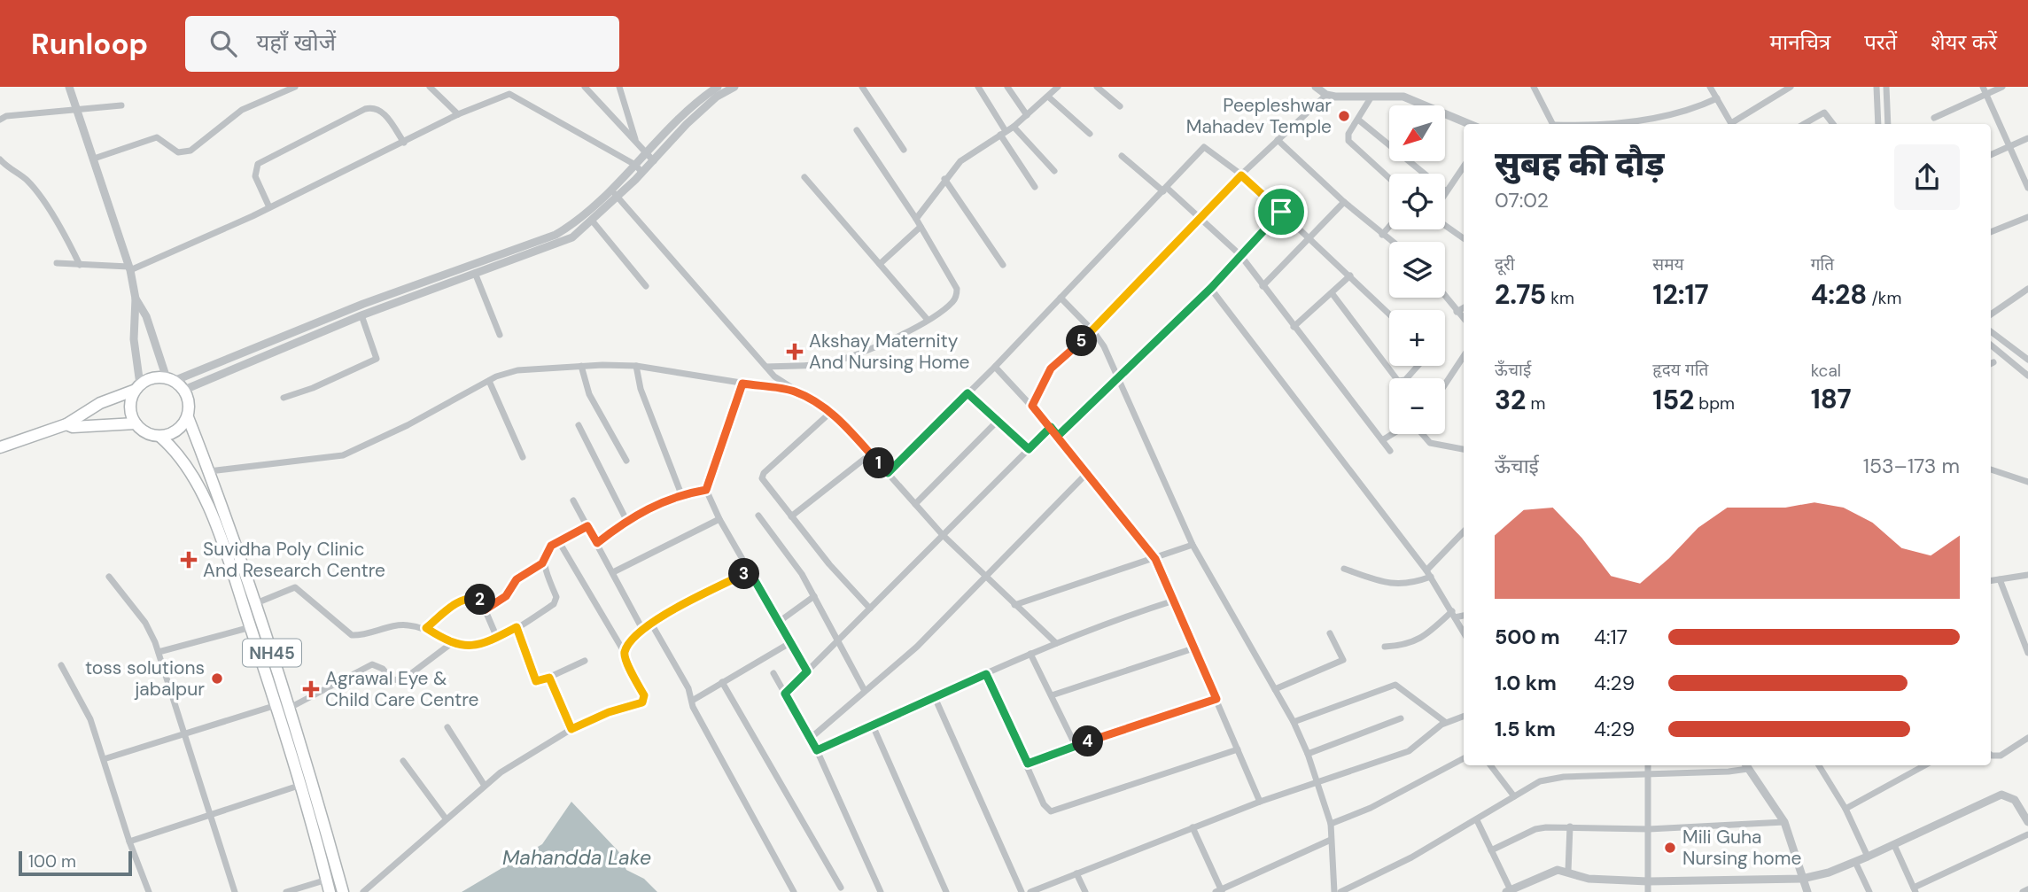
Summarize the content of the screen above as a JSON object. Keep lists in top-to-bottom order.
{
  "streets": {
    "highway": ["NH45"]
  },
  "water": ["Mahandda Lake"],
  "places": {
    "other": ["Peepleshwar Mahadev Temple", "toss solutions jabalpur", "Mili Guha Nursing home"],
    "health": ["Akshay Maternity And Nursing Home", "Suvidha Poly Clinic And Research Centre", "Agrawal Eye & Child Care Centre"]
  },
  "scale_bar": "100 m",
  "north": "bottom left",
  "page": {
    "header": "Runloop",
    "search": "यहाँ खोजें",
    "nav": ["मानचित्र", "परतें", "शेयर करें"],
    "map_buttons": ["+", "−"],
    "heading": ["सुबह की दौड़", "07:02"],
    "stats": [
      ["दूरी", "2.75 km"],
      ["समय", "12:17"],
      ["गति", "4:28 /km"],
      ["ऊँचाई", "32 m"],
      ["हृदय गति", "152 bpm"],
      ["kcal", "187"]
    ],
    "pins": [
      "5",
      "1",
      "3",
      "2",
      "4"
    ],
    "chart": ["ऊँचाई", "153–173 m"],
    "list": [
      {
        "name": "500 m",
        "note": "4:17"
      },
      {
        "name": "1.0 km",
        "note": "4:29"
      },
      {
        "name": "1.5 km",
        "note": "4:29"
      }
    ],
    "scale": "100 m"
  }
}
